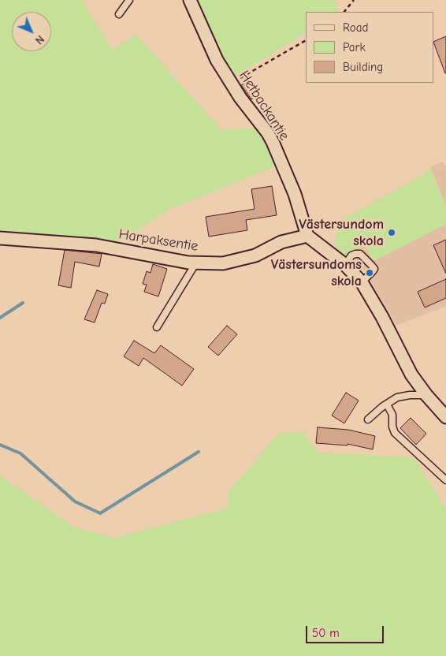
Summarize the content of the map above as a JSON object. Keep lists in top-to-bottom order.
{
  "streets": {
    "street": ["Hetbackantie", "Harpaksentie"]
  },
  "crossings": [
    ["Hetbackantie", "Harpaksentie"]
  ],
  "places": ["Västersundom skola", "Västersundoms skola"],
  "legend": ["Road", "Park", "Building"],
  "scale_bar": "50 m",
  "north": "bottom right"
}
